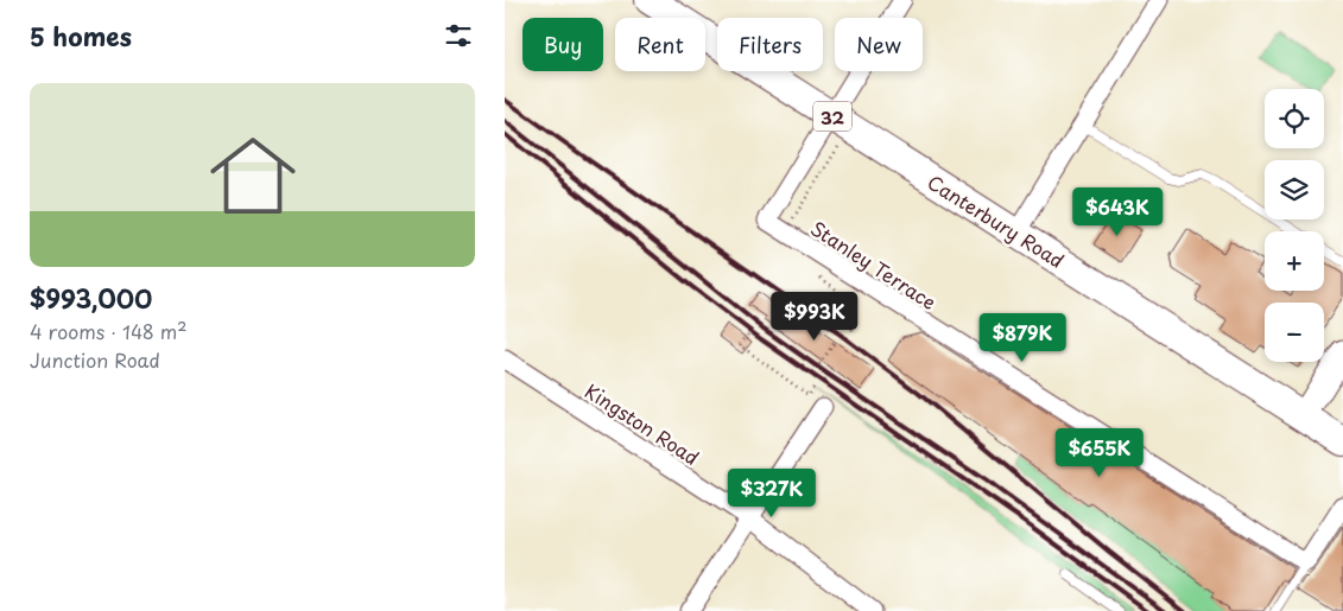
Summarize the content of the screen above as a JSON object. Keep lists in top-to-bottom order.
{
  "streets": {
    "main road": ["32", "Canterbury Road"],
    "street": ["Stanley Terrace", "Kingston Road"]
  },
  "crossings": [
    ["Canterbury Road", "Stanley Terrace"]
  ],
  "page": {
    "heading": "5 homes",
    "chip": [
      "Buy",
      "Rent",
      "Filters",
      "New"
    ],
    "list": [
      {
        "name": "$993,000",
        "note": "4 rooms · 148 m² · Junction Road"
      }
    ],
    "map_buttons": ["+", "−"],
    "price": [
      "$643K",
      "$993K",
      "$879K",
      "$655K",
      "$327K"
    ]
  }
}
